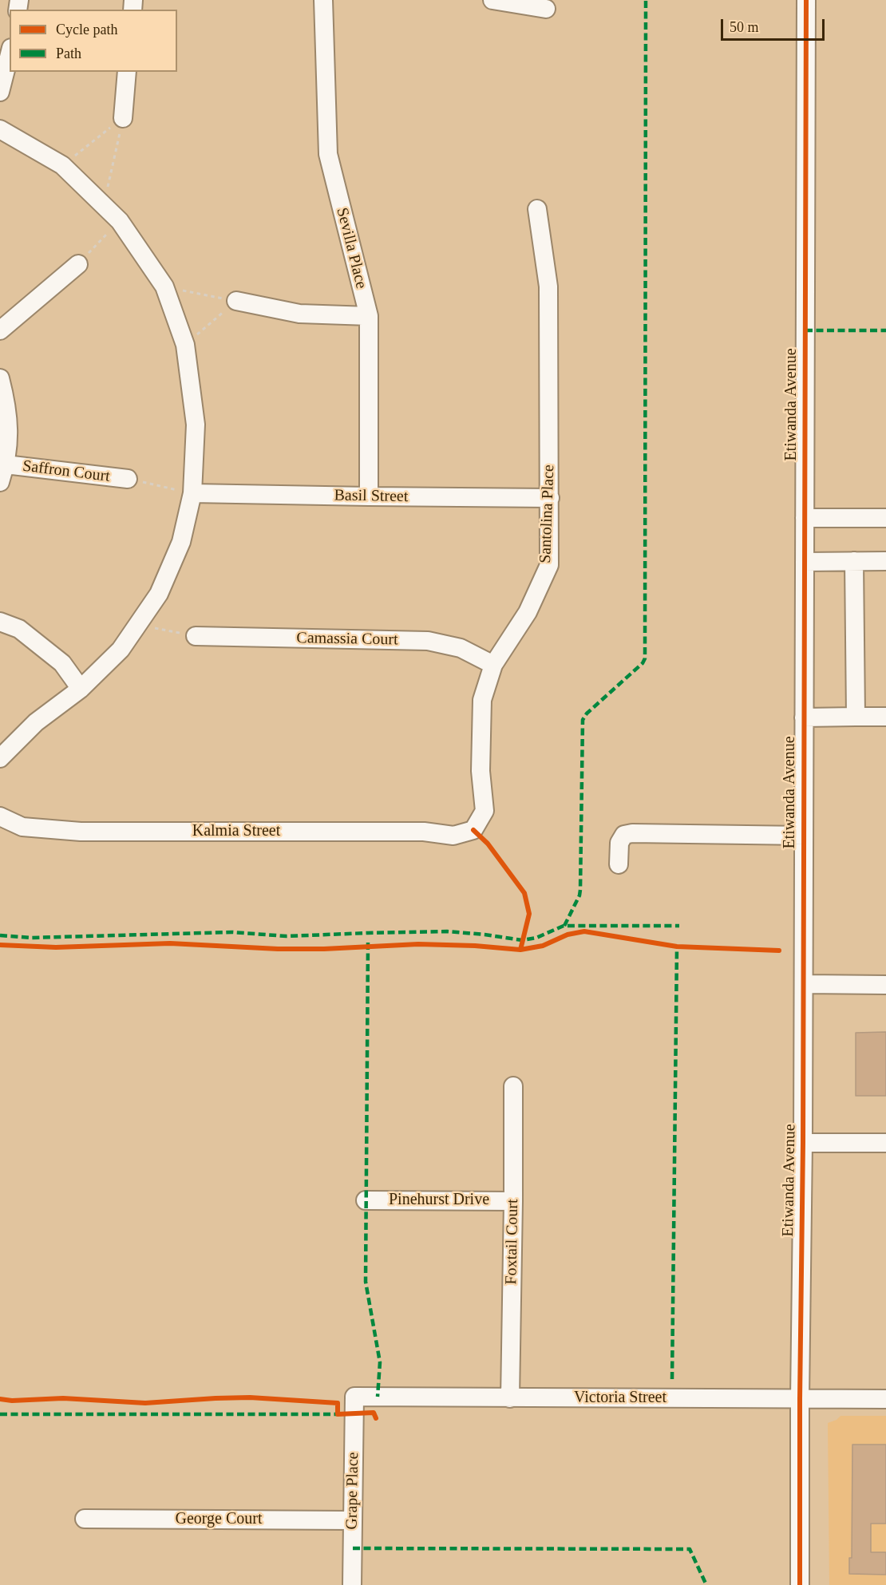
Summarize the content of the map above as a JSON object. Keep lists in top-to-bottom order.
{
  "streets": {
    "street": [
      "Sevilla Place",
      "Etiwanda Avenue",
      "Saffron Court",
      "Basil Street",
      "Santolina Place",
      "Camassia Court",
      "Kalmia Street",
      "Pinehurst Drive",
      "Foxtail Court",
      "Victoria Street",
      "Grape Place",
      "George Court"
    ]
  },
  "crossings": [
    ["Sevilla Place", "Basil Street"],
    ["Etiwanda Avenue", "Victoria Street"],
    ["Basil Street", "Santolina Place"],
    ["Santolina Place", "Camassia Court"],
    ["Santolina Place", "Kalmia Street"],
    ["Pinehurst Drive", "Foxtail Court"],
    ["Foxtail Court", "Victoria Street"],
    ["Victoria Street", "Grape Place"],
    ["Grape Place", "George Court"]
  ],
  "legend": ["Cycle path", "Path"],
  "scale_bar": "50 m"
}
